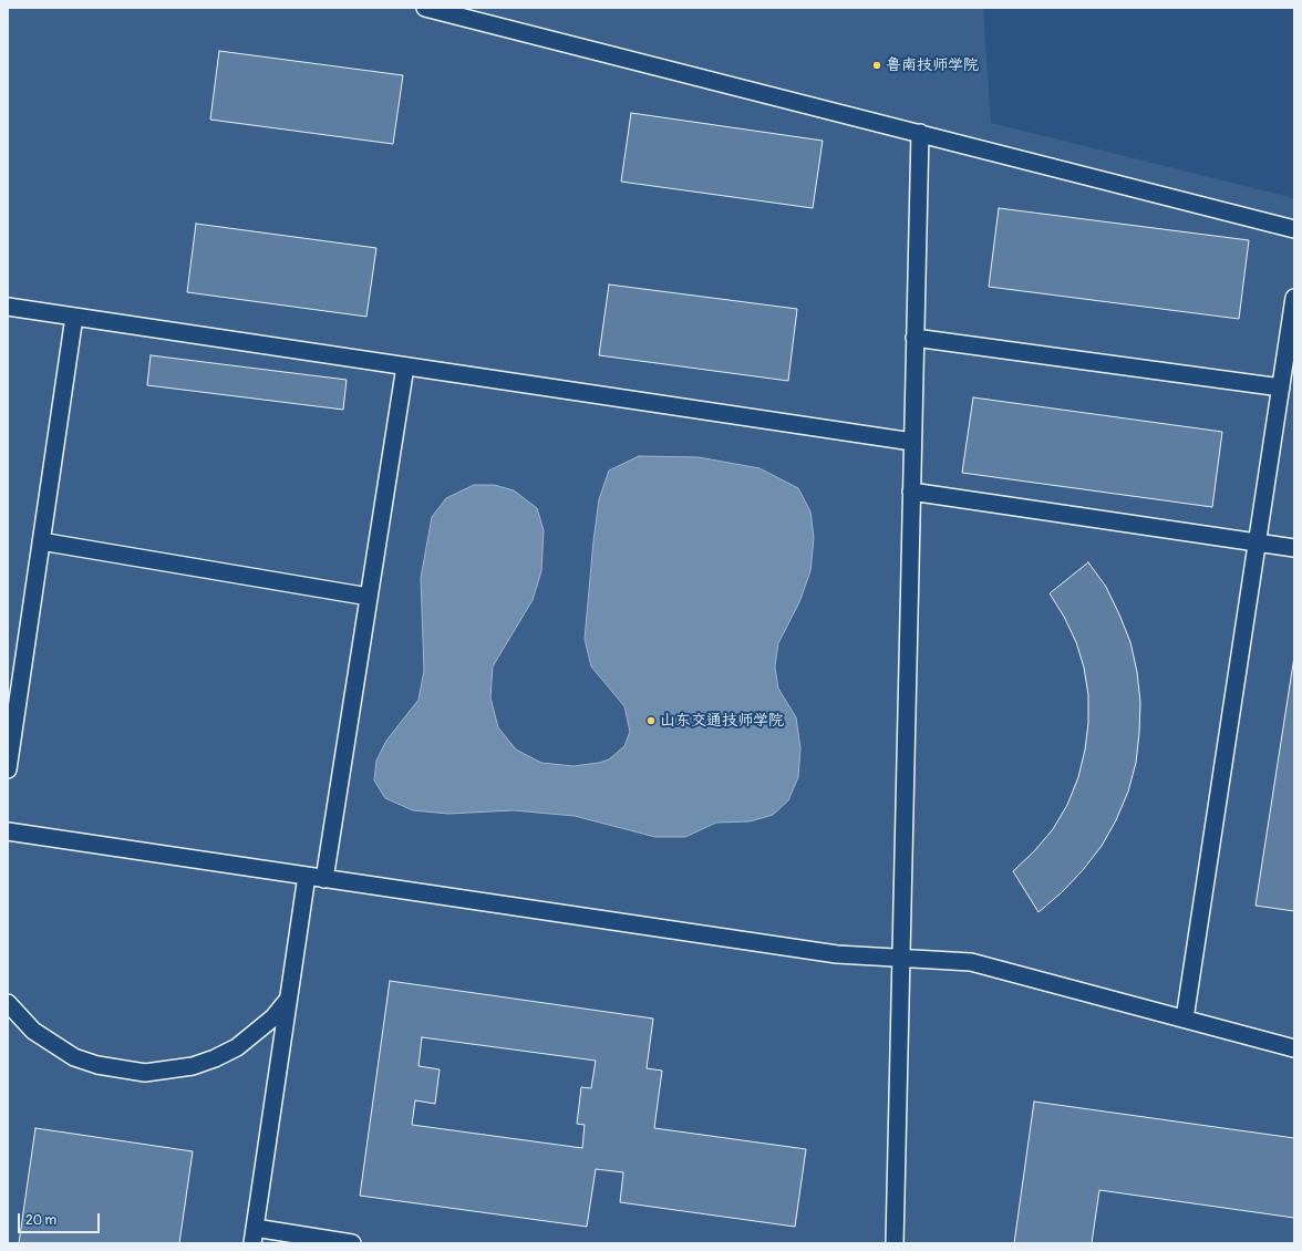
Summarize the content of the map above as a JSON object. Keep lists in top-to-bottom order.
{
  "places": ["鲁南技师学院", "山东交通技师学院"],
  "scale_bar": "20 m"
}
